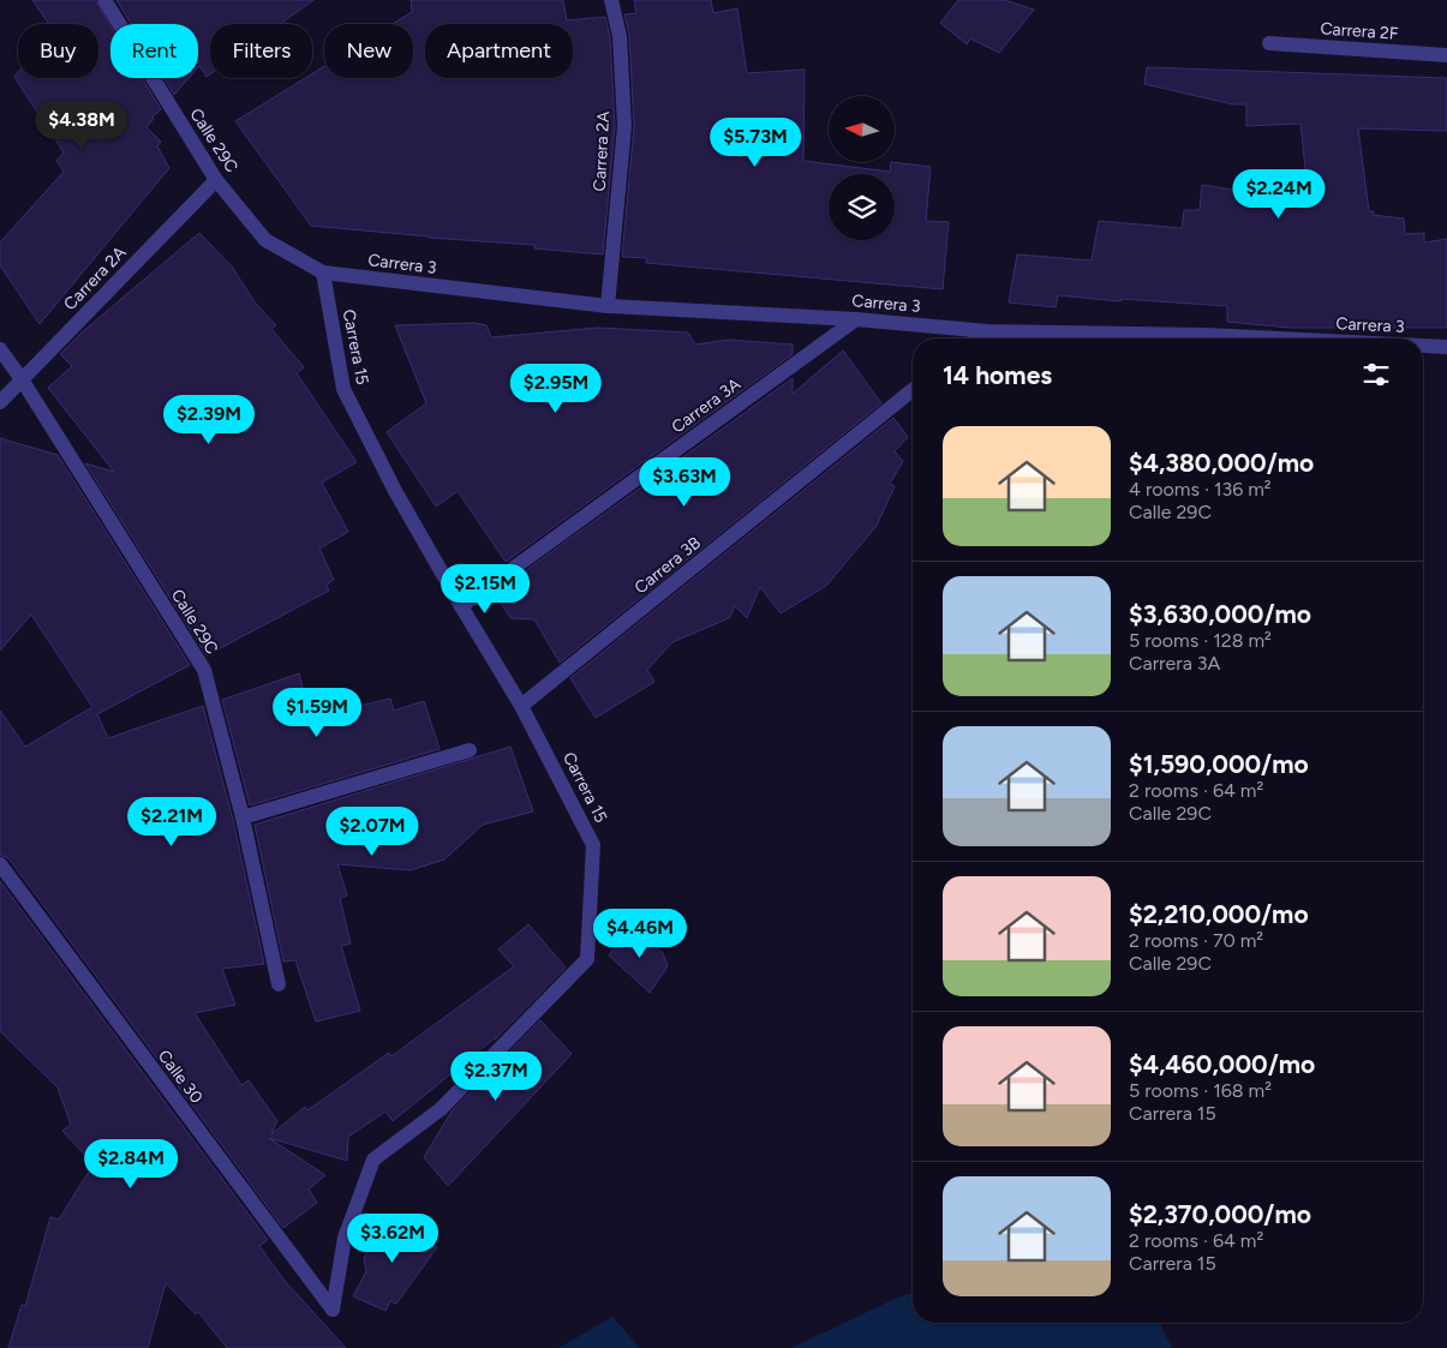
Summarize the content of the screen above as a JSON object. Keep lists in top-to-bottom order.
{
  "streets": {
    "street": [
      "Carrera 2F",
      "Calle 29C",
      "Carrera 2A",
      "Carrera 3",
      "Carrera 15",
      "Carrera 3A",
      "Carrera 3B",
      "Calle 30"
    ]
  },
  "crossings": [
    ["Calle 29C", "Carrera 2A"],
    ["Calle 29C", "Carrera 3"],
    ["Calle 29C", "Carrera 15"],
    ["Carrera 2A", "Carrera 3"],
    ["Carrera 3", "Carrera 15"],
    ["Carrera 3", "Carrera 3A"],
    ["Carrera 15", "Carrera 3A"],
    ["Carrera 15", "Carrera 3B"],
    ["Carrera 15", "Calle 30"]
  ],
  "north": "left",
  "page": {
    "chip": [
      "Buy",
      "Rent",
      "Filters",
      "New",
      "Apartment"
    ],
    "price": [
      "$4.38M",
      "$5.73M",
      "$2.24M",
      "$2.95M",
      "$2.39M",
      "$3.63M",
      "$2.15M",
      "$1.59M",
      "$2.21M",
      "$2.07M",
      "$4.46M",
      "$2.37M",
      "$2.84M",
      "$3.62M"
    ],
    "heading": "14 homes",
    "list": [
      {
        "name": "$4,380,000/mo",
        "note": "4 rooms · 136 m² · Calle 29C"
      },
      {
        "name": "$3,630,000/mo",
        "note": "5 rooms · 128 m² · Carrera 3A"
      },
      {
        "name": "$1,590,000/mo",
        "note": "2 rooms · 64 m² · Calle 29C"
      },
      {
        "name": "$2,210,000/mo",
        "note": "2 rooms · 70 m² · Calle 29C"
      },
      {
        "name": "$4,460,000/mo",
        "note": "5 rooms · 168 m² · Carrera 15"
      },
      {
        "name": "$2,370,000/mo",
        "note": "2 rooms · 64 m² · Carrera 15"
      }
    ]
  }
}
